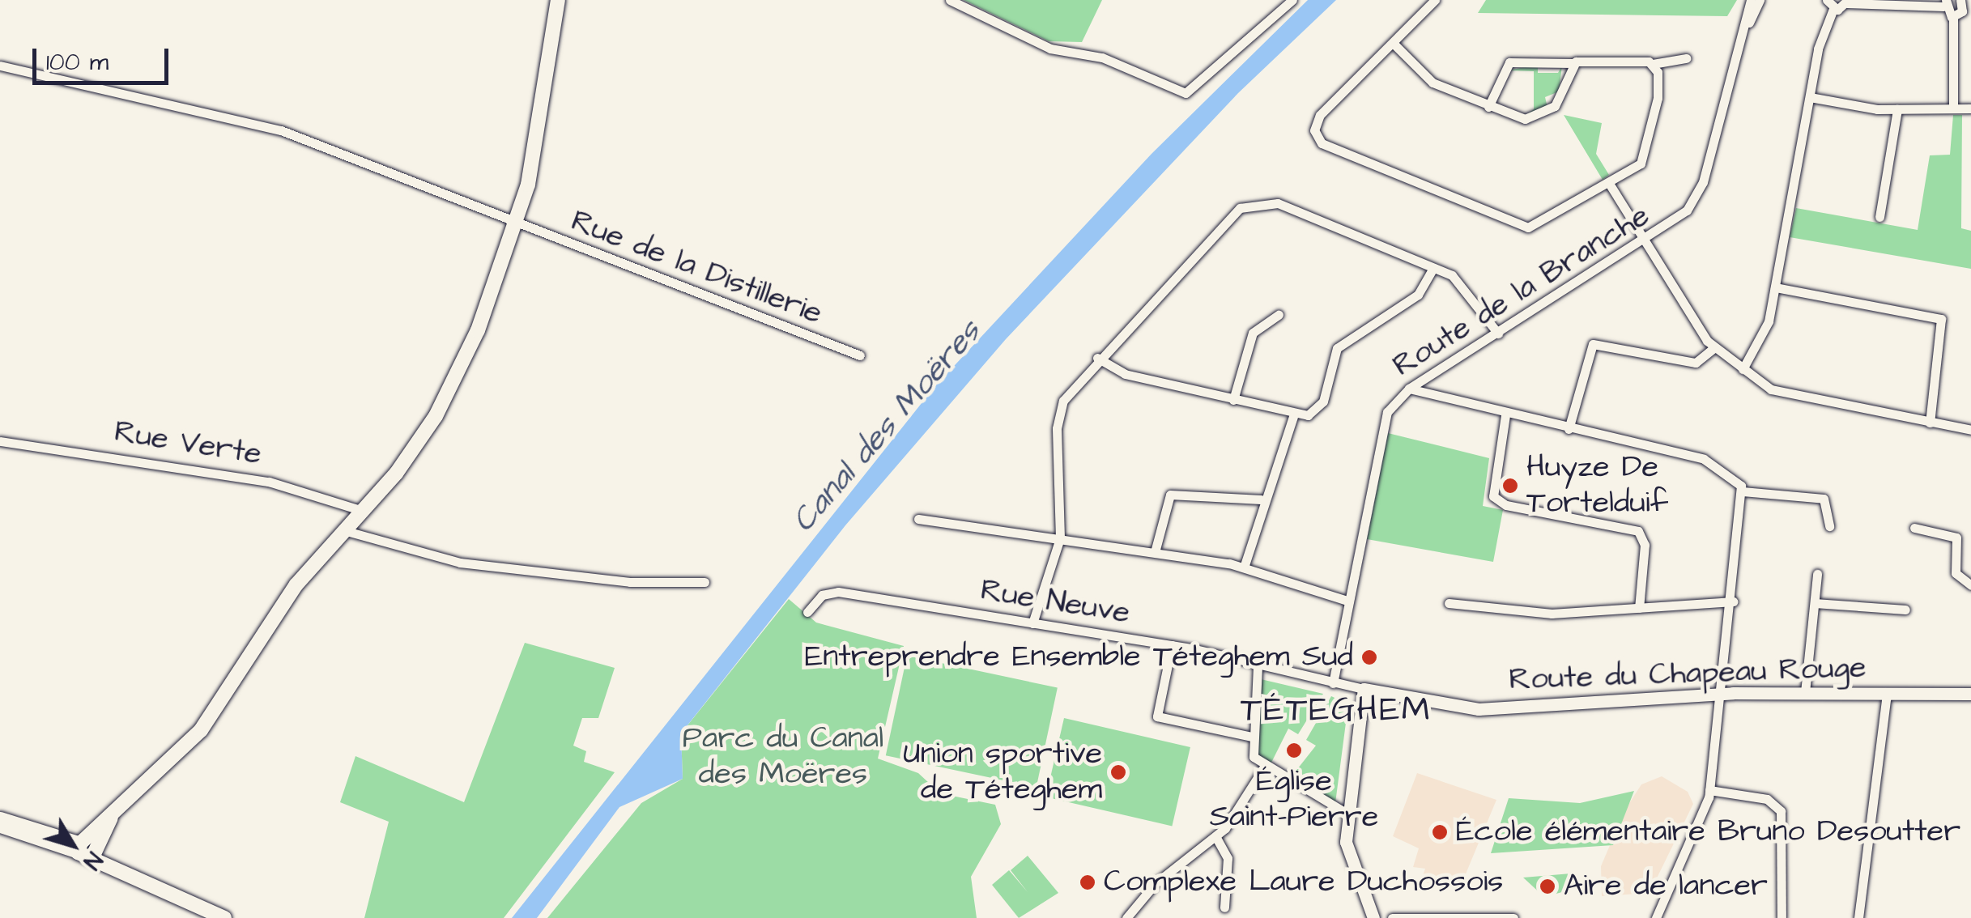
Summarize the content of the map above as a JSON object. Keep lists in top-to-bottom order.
{
  "streets": {
    "street": [
      "Rue de la Distillerie",
      "Route de la Branche",
      "Rue Verte",
      "Rue Neuve",
      "Route du Chapeau Rouge"
    ]
  },
  "crossings": [
    ["Route de la Branche", "Rue Neuve"],
    ["Rue Neuve", "Route du Chapeau Rouge"]
  ],
  "districts": ["TÉTEGHEM"],
  "water": ["Canal des Moëres"],
  "parks": ["Parc du Canal des Moëres"],
  "places": [
    "Huyze De Tortelduif",
    "Entreprendre Ensemble Téteghem Sud",
    "Église Saint-Pierre",
    "Union sportive de Téteghem",
    "École élémentaire Bruno Desoutter",
    "Complexe Laure Duchossois",
    "Aire de lancer"
  ],
  "scale_bar": "100 m",
  "north": "bottom right"
}
